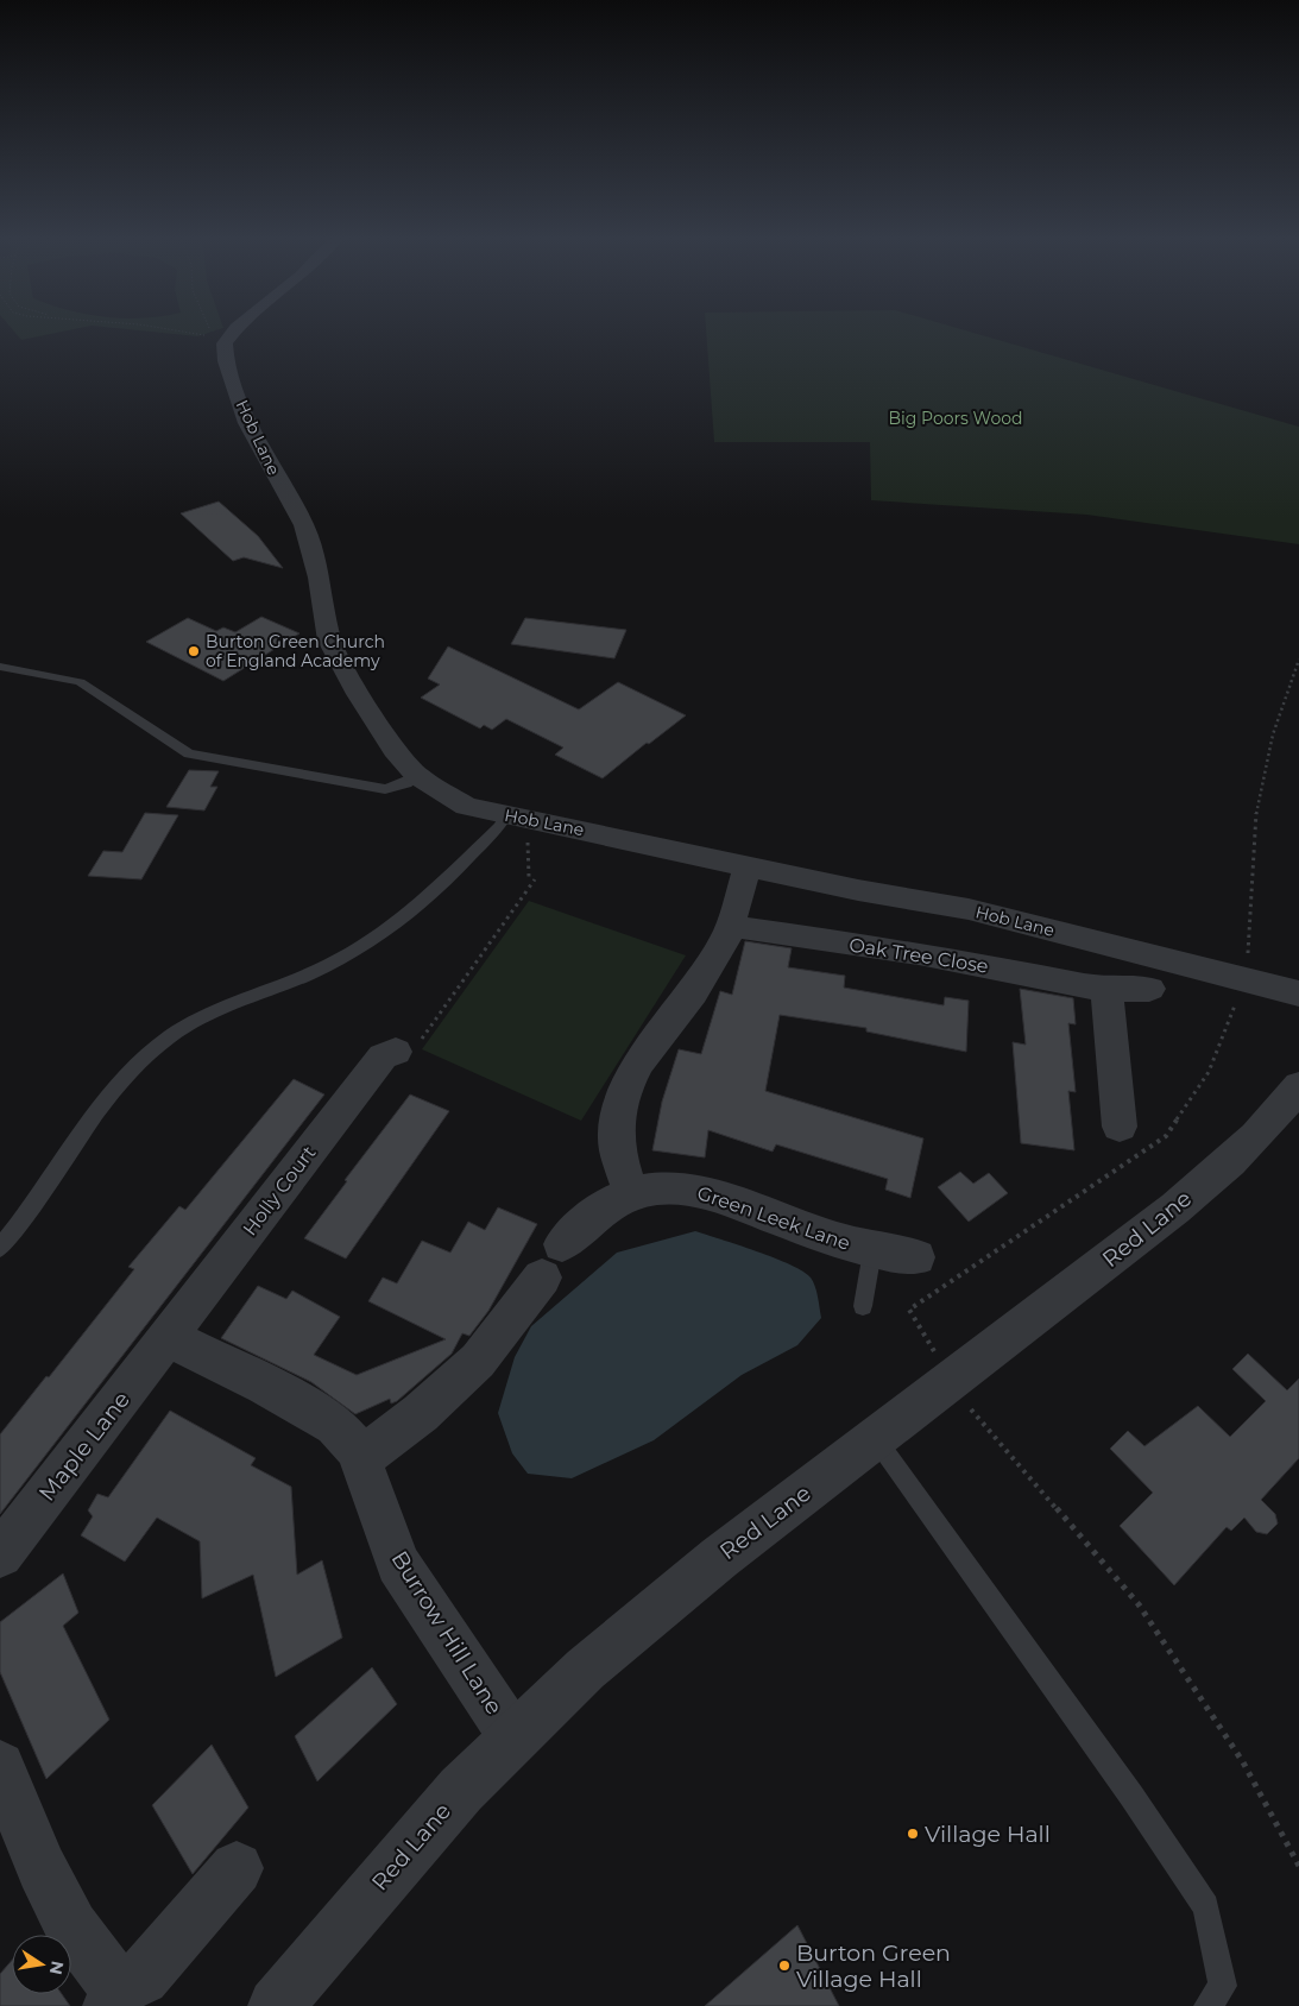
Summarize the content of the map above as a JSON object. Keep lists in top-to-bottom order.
{
  "streets": {
    "street": [
      "Hob Lane",
      "Oak Tree Close",
      "Holly Court",
      "Green Leek Lane",
      "Red Lane",
      "Maple Lane",
      "Burrow Hill Lane"
    ]
  },
  "crossings": [
    ["Holly Court", "Maple Lane"],
    ["Holly Court", "Burrow Hill Lane"],
    ["Green Leek Lane", "Burrow Hill Lane"],
    ["Red Lane", "Burrow Hill Lane"],
    ["Maple Lane", "Burrow Hill Lane"]
  ],
  "parks": ["Big Poors Wood"],
  "places": ["Burton Green Church of England Academy", "Village Hall", "Burton Green Village Hall"],
  "north": "right"
}
